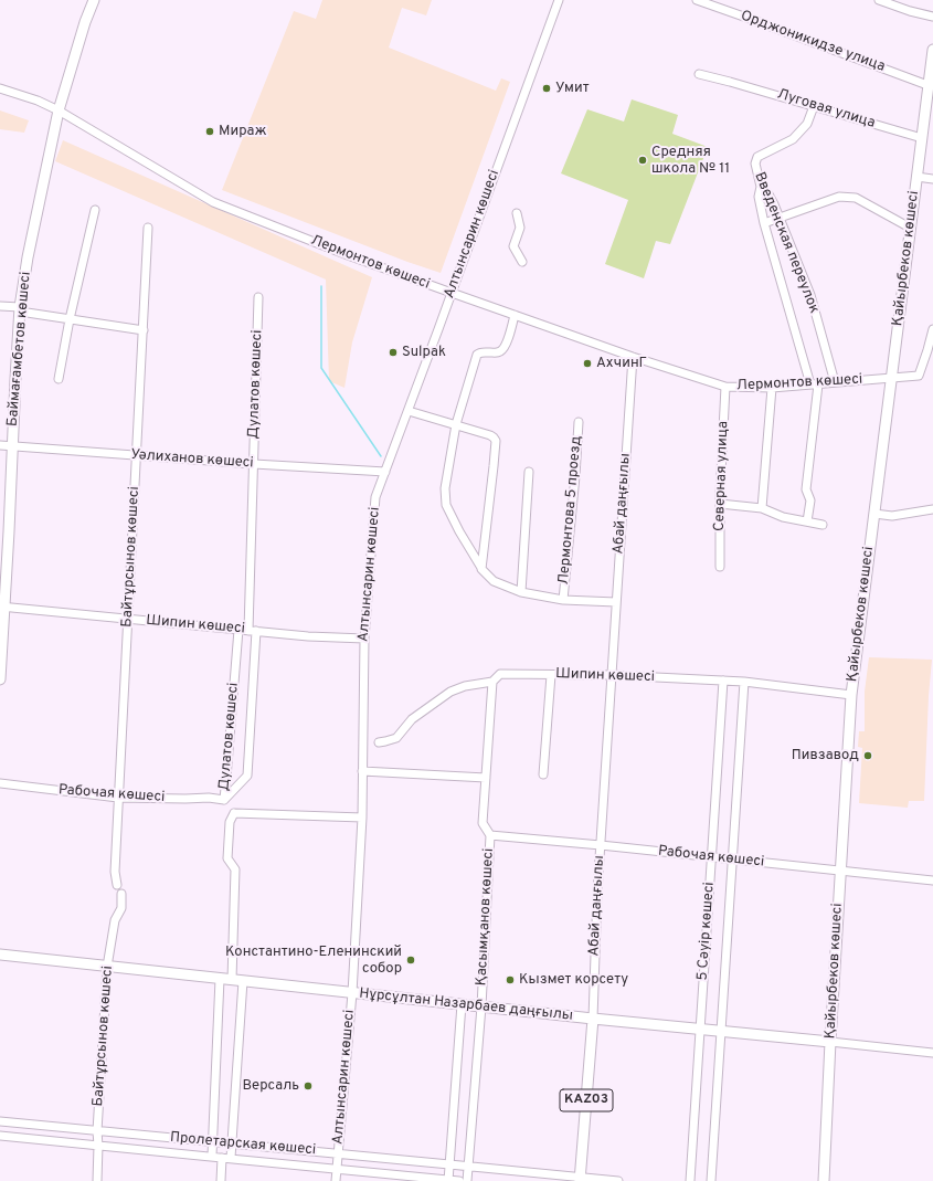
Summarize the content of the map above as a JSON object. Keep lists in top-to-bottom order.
{
  "streets": {
    "main road": [
      "Қайырбеков көшесі",
      "Баймағамбетов көшесі",
      "Абай даңғылы",
      "Нұрсұлтан Назарбаев даңғылы",
      "KАZ03"
    ],
    "street": [
      "Орджоникидзе улица",
      "Луговая улица",
      "Алтынсарин көшесі",
      "Введенская переулок",
      "Лермонтов көшесі",
      "Дулатов көшесі",
      "Уәлиханов көшесі",
      "Северная улица",
      "Лермонтова 5 проезд",
      "Байтұрсынов көшесі",
      "Шипин көшесі",
      "Рабочая көшесі",
      "Қасымқанов көшесі",
      "5 Сәуір көшесі",
      "Пролетарская көшесі"
    ]
  },
  "crossings": [
    ["Орджоникидзе улица", "Қайырбеков көшесі"],
    ["Луговая улица", "Введенская переулок"],
    ["Луговая улица", "Қайырбеков көшесі"],
    ["Алтынсарин көшесі", "Лермонтов көшесі"],
    ["Алтынсарин көшесі", "Уәлиханов көшесі"],
    ["Алтынсарин көшесі", "Шипин көшесі"],
    ["Алтынсарин көшесі", "Рабочая көшесі"],
    ["Алтынсарин көшесі", "Нұрсұлтан Назарбаев даңғылы"],
    ["Алтынсарин көшесі", "Пролетарская көшесі"],
    ["Введенская переулок", "Лермонтов көшесі"],
    ["Қайырбеков көшесі", "Лермонтов көшесі"],
    ["Қайырбеков көшесі", "Шипин көшесі"],
    ["Қайырбеков көшесі", "Рабочая көшесі"],
    ["Қайырбеков көшесі", "Нұрсұлтан Назарбаев даңғылы"],
    ["Лермонтов көшесі", "Баймағамбетов көшесі"],
    ["Лермонтов көшесі", "Северная улица"],
    ["Лермонтов көшесі", "Абай даңғылы"],
    ["Баймағамбетов көшесі", "Уәлиханов көшесі"],
    ["Баймағамбетов көшесі", "Шипин көшесі"],
    ["Дулатов көшесі", "Уәлиханов көшесі"],
    ["Дулатов көшесі", "Шипин көшесі"],
    ["Дулатов көшесі", "Рабочая көшесі"],
    ["Дулатов көшесі", "Нұрсұлтан Назарбаев даңғылы"],
    ["Уәлиханов көшесі", "Байтұрсынов көшесі"],
    ["Абай даңғылы", "Шипин көшесі"],
    ["Абай даңғылы", "Рабочая көшесі"],
    ["Абай даңғылы", "Нұрсұлтан Назарбаев даңғылы"],
    ["Абай даңғылы", "Пролетарская көшесі"],
    ["Байтұрсынов көшесі", "Шипин көшесі"],
    ["Байтұрсынов көшесі", "Рабочая көшесі"],
    ["Байтұрсынов көшесі", "Нұрсұлтан Назарбаев даңғылы"],
    ["Байтұрсынов көшесі", "Пролетарская көшесі"],
    ["Шипин көшесі", "Қасымқанов көшесі"],
    ["Шипин көшесі", "5 Сәуір көшесі"],
    ["Рабочая көшесі", "Қасымқанов көшесі"],
    ["Рабочая көшесі", "5 Сәуір көшесі"],
    ["Қасымқанов көшесі", "Нұрсұлтан Назарбаев даңғылы"],
    ["Қасымқанов көшесі", "Пролетарская көшесі"],
    ["5 Сәуір көшесі", "Нұрсұлтан Назарбаев даңғылы"]
  ],
  "places": [
    "Умит",
    "Мираж",
    "Средняя школа № 11",
    "Sulpak",
    "АхчинГ",
    "Пивзавод",
    "Константино-Еленинский собор",
    "Кызмет корсету",
    "Версаль"
  ]
}
